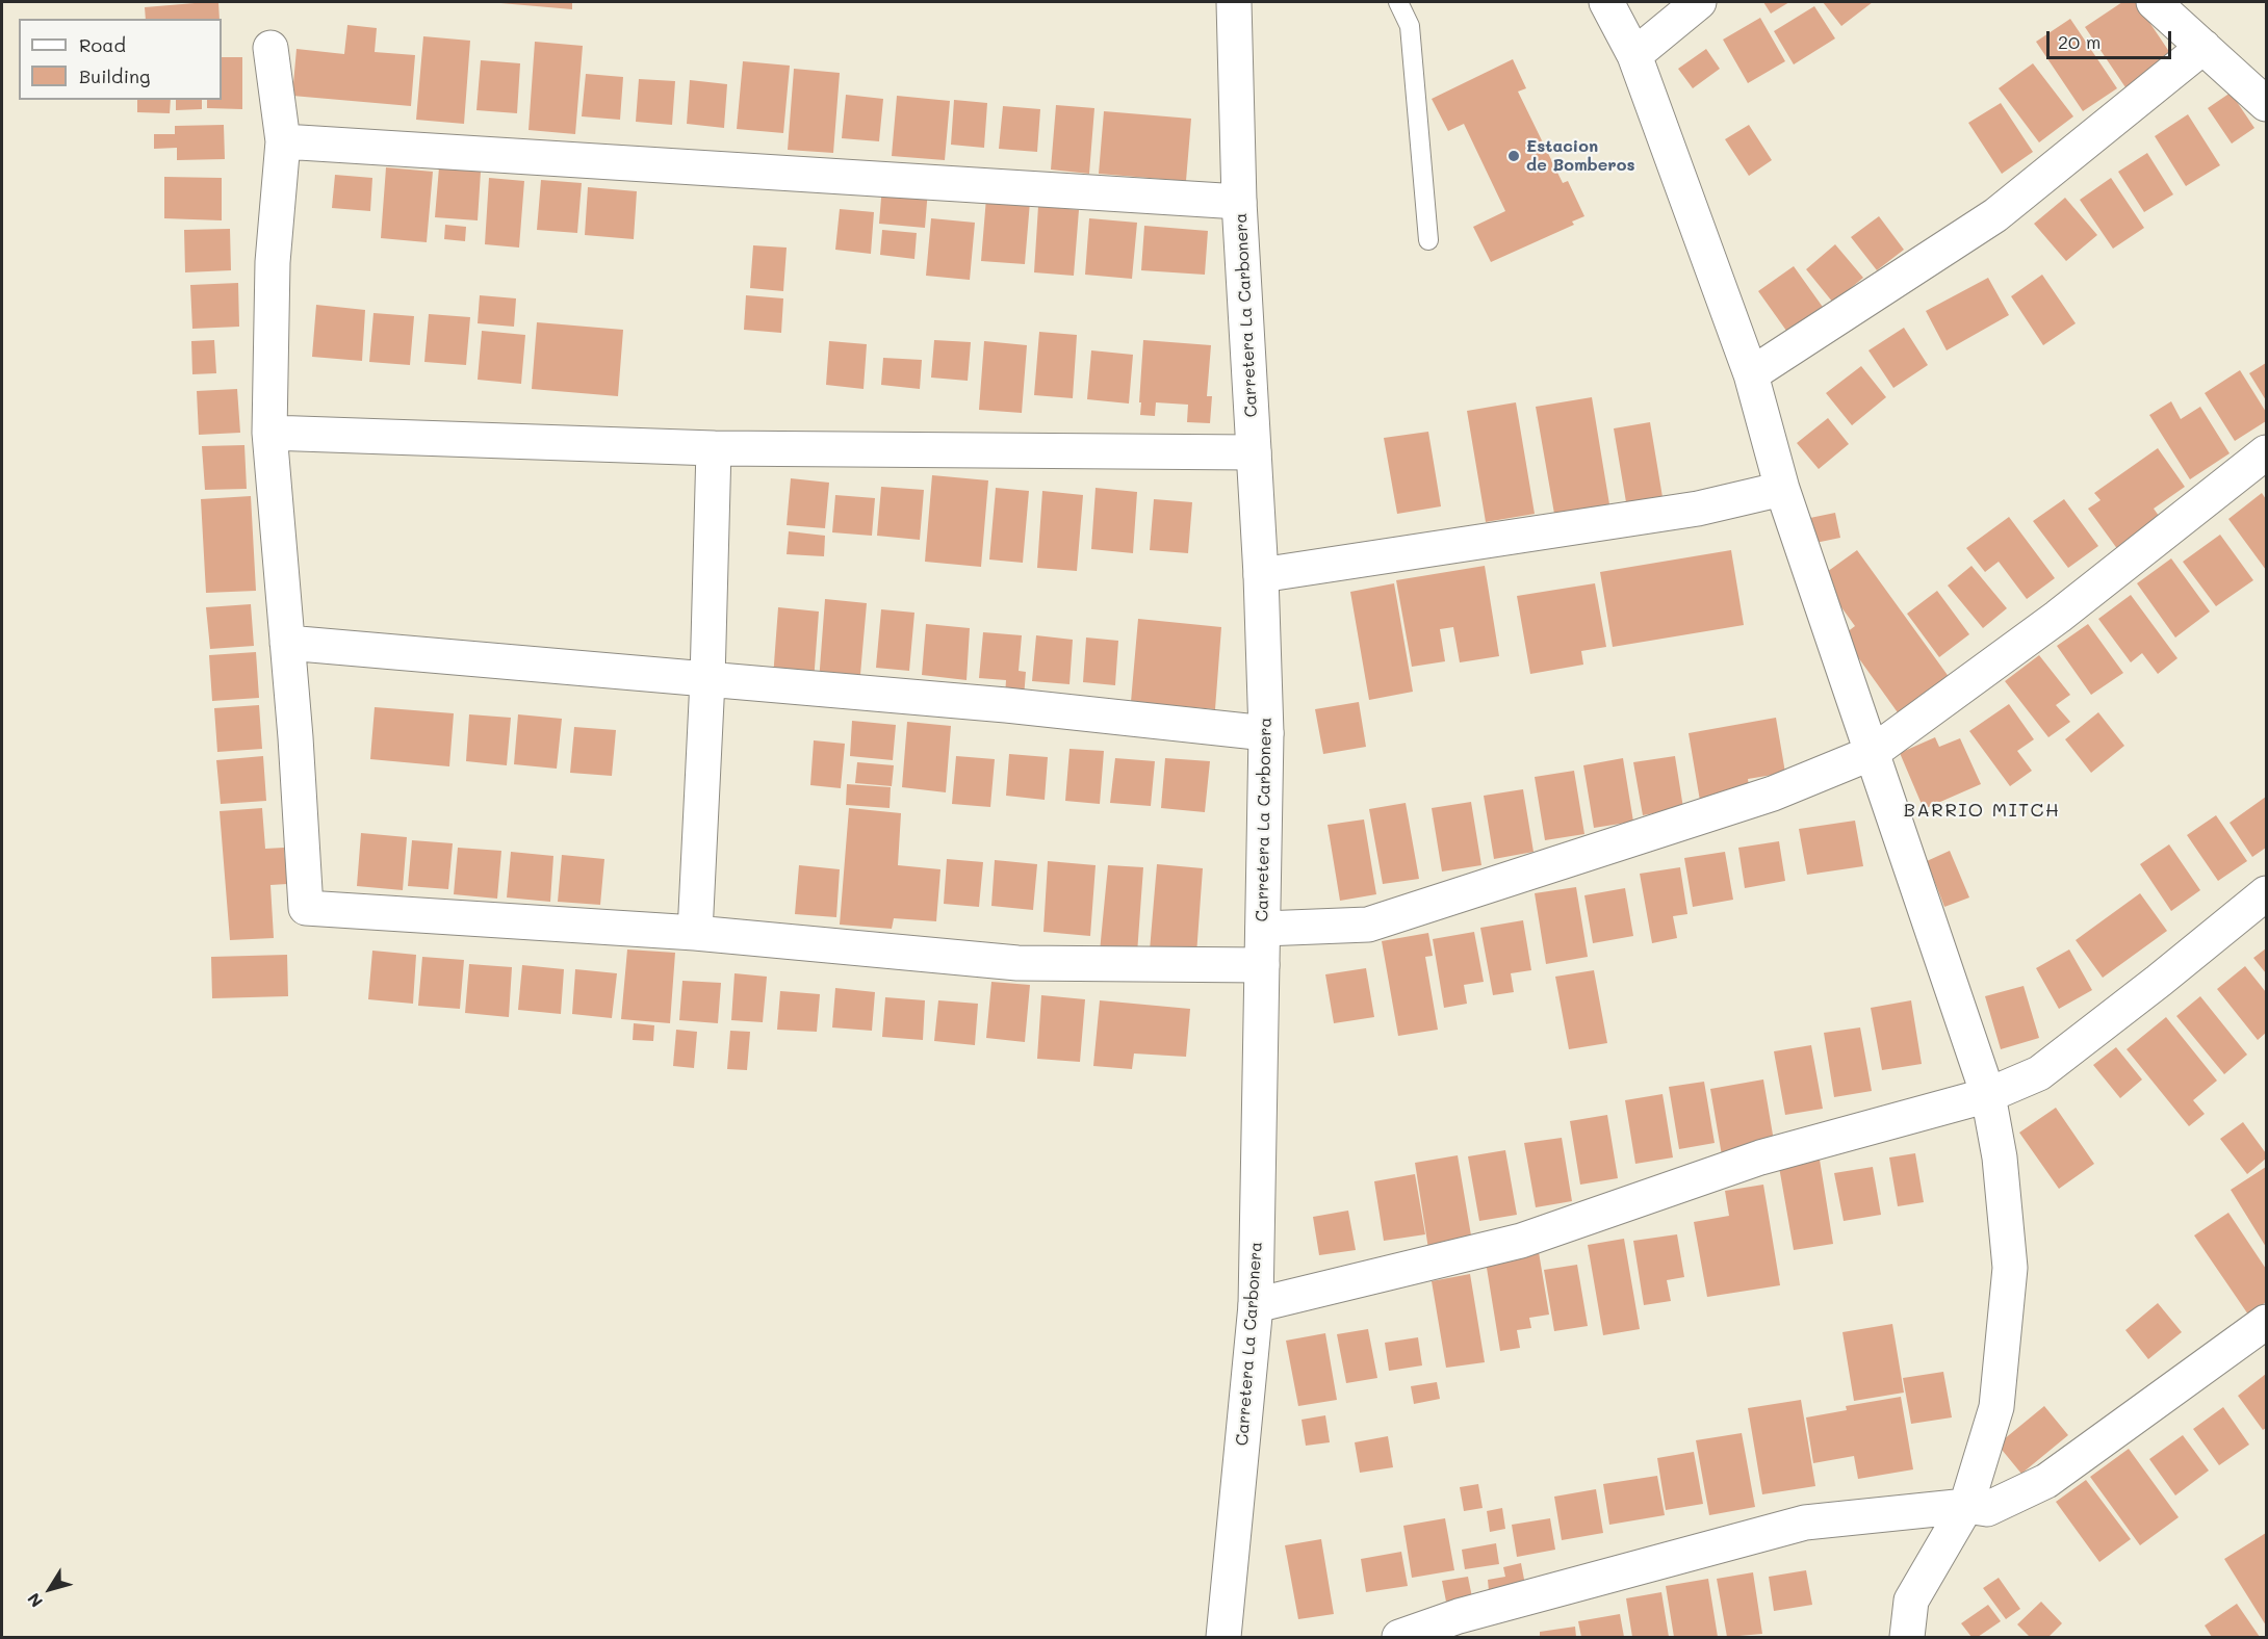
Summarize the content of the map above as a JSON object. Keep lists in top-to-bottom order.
{
  "streets": {
    "street": ["Carretera La Carbonera"]
  },
  "districts": ["BARRIO MITCH"],
  "places": ["Estacion de Bomberos"],
  "legend": ["Road", "Building"],
  "scale_bar": "20 m",
  "north": "bottom left"
}
